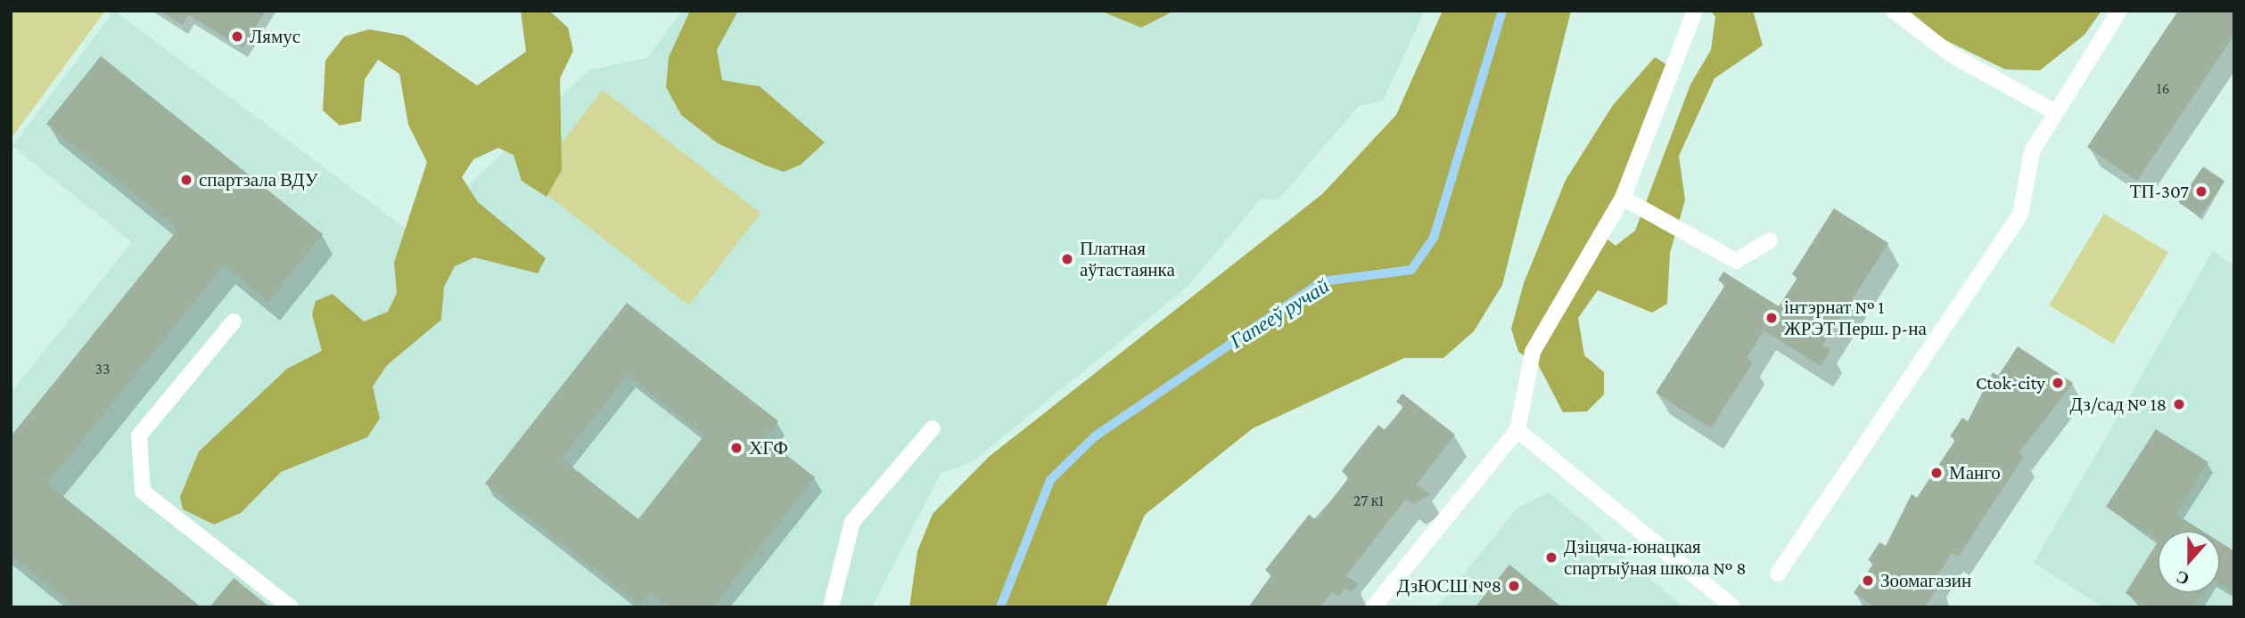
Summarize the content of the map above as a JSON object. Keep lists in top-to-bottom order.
{
  "water": ["Гапееў ручай"],
  "places": [
    "Лямус",
    "спартзала ВДУ",
    "ТП-307",
    "Платная аўтастаянка",
    "інтэрнат № 1 ЖРЭТ Перш. р-на",
    "Ctok-city",
    "Дз/сад № 18",
    "ХГФ",
    "Манго",
    "Дзіцяча-юнацкая спартыўная школа № 8",
    "Зоомагазин",
    "ДзЮСШ №8"
  ],
  "house_numbers": ["16", "33", "27 к1"],
  "north": "bottom"
}
